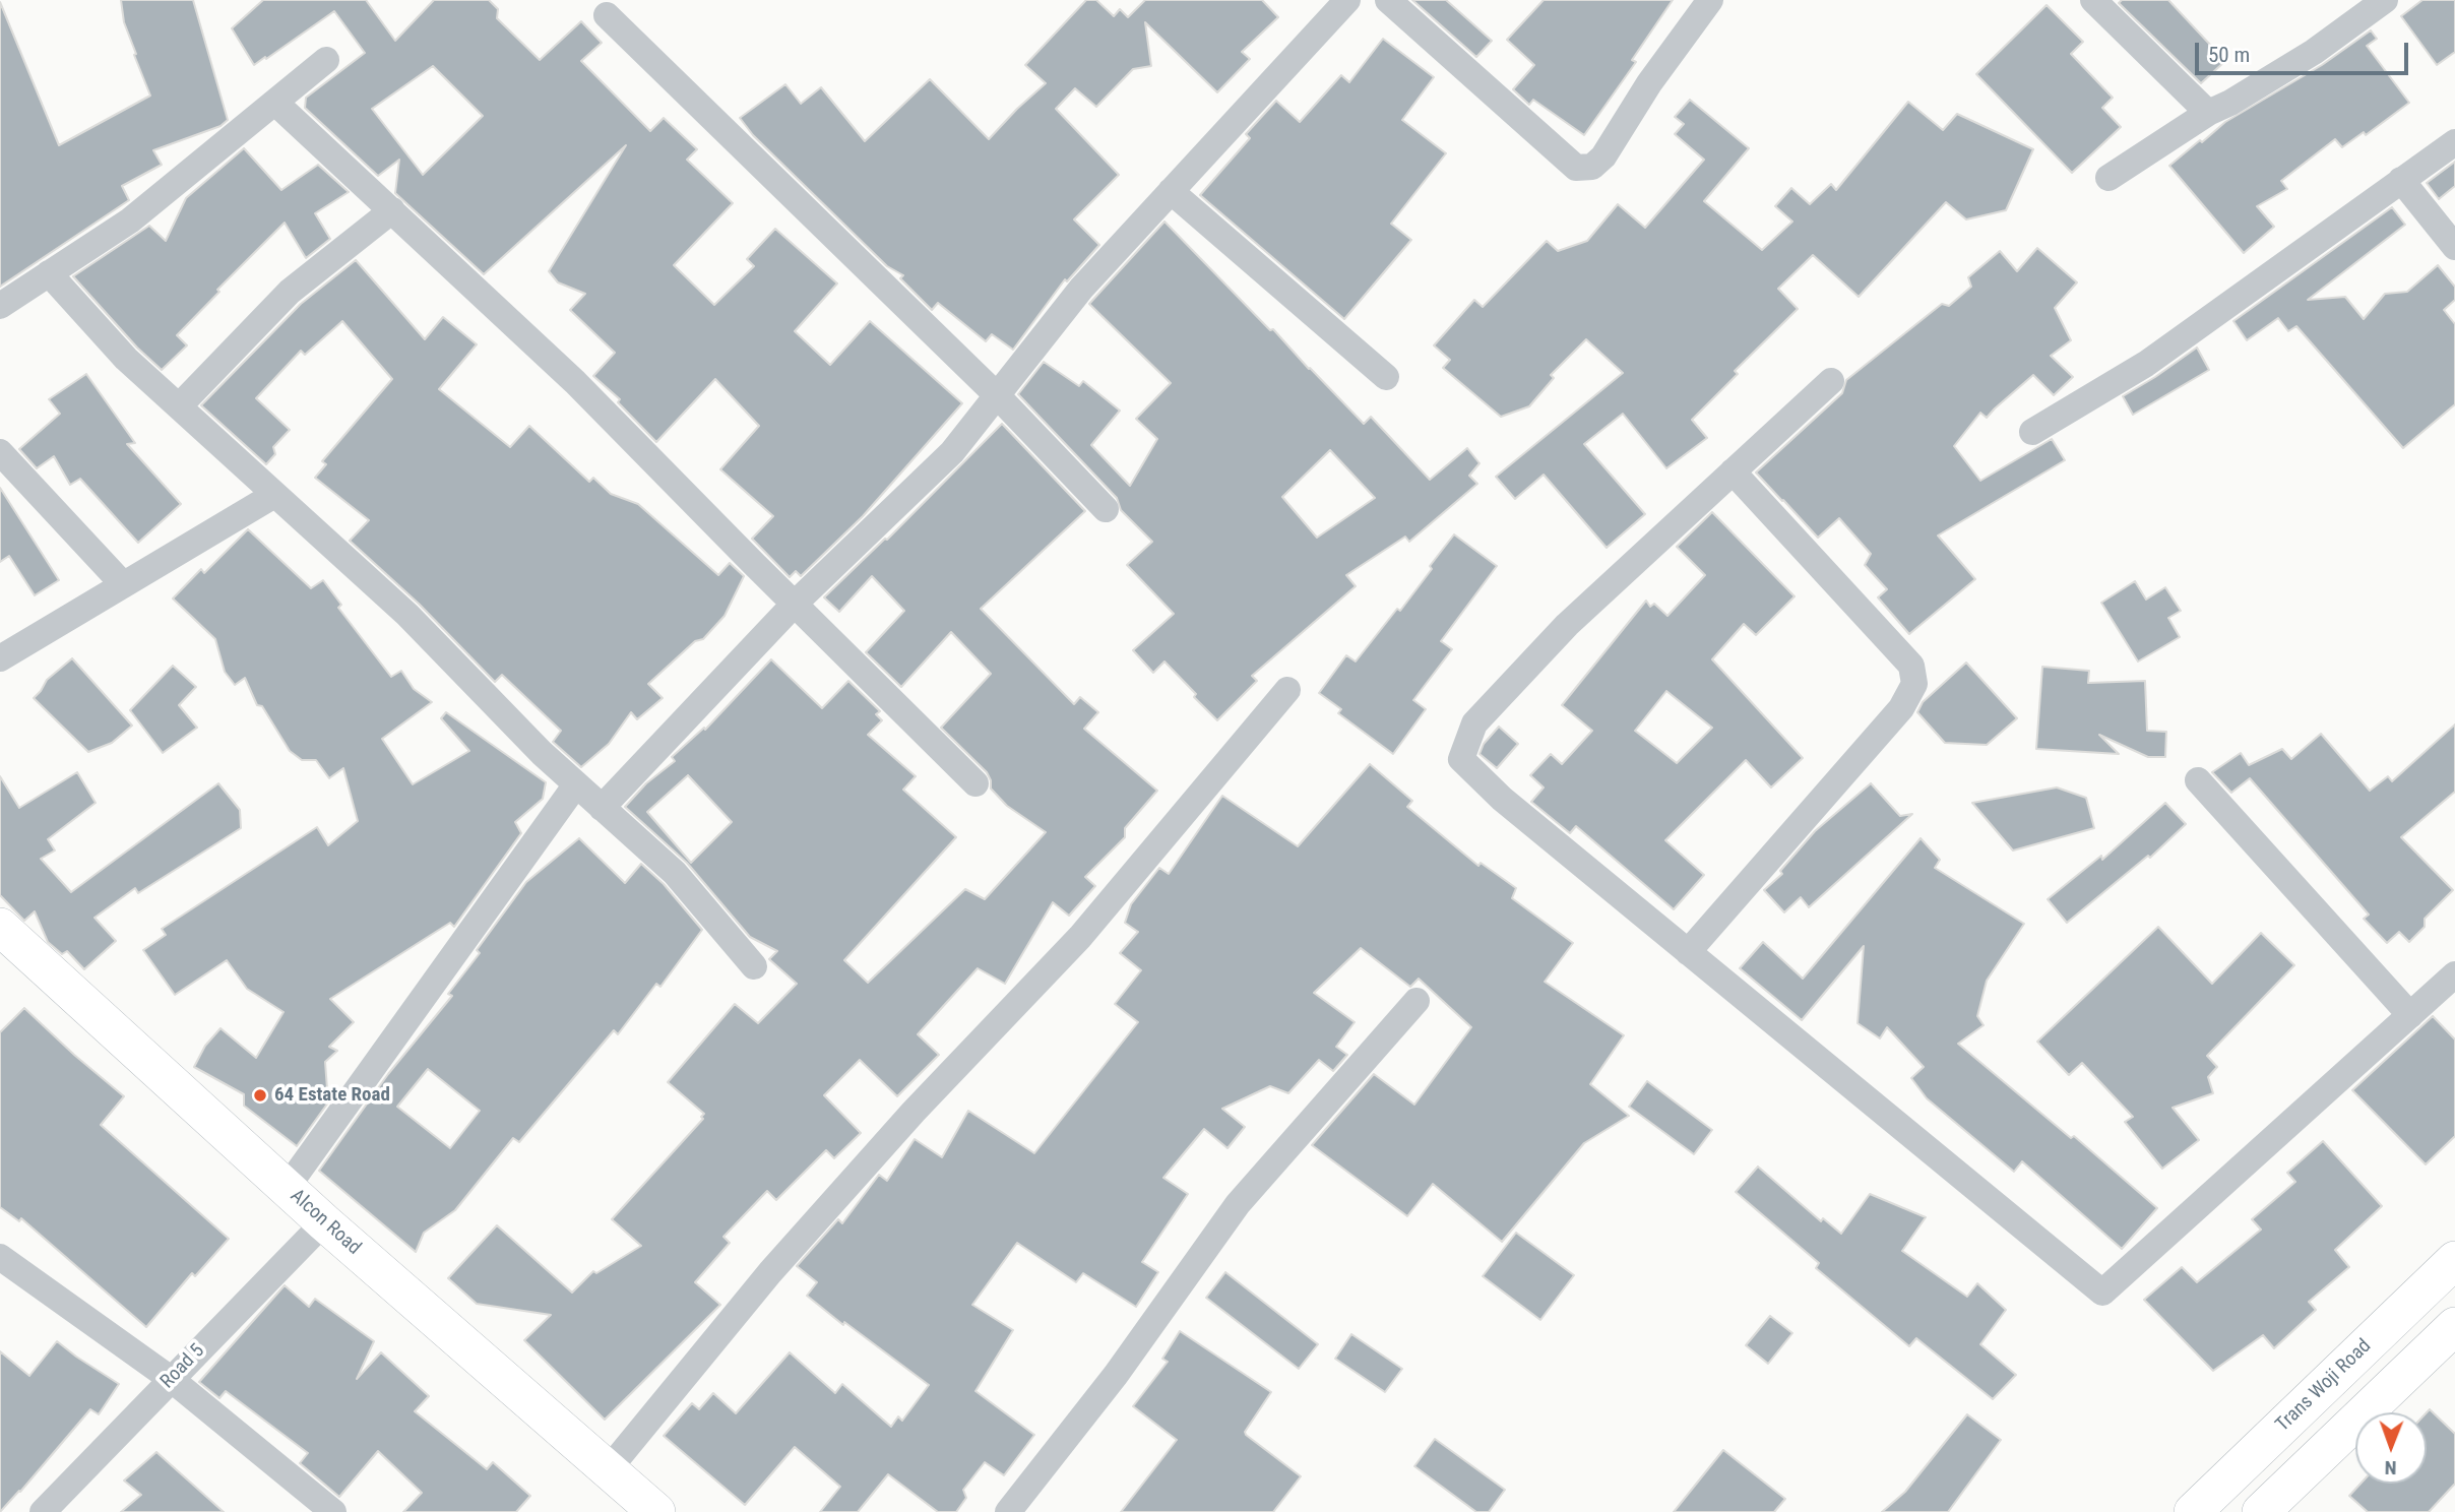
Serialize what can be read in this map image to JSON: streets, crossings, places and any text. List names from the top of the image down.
{
  "streets": {
    "main road": ["Alcon Road", "Trans Woji Road"],
    "street": ["Road 5"]
  },
  "crossings": [
    ["Alcon Road", "Road 5"]
  ],
  "places": ["64 Estate Road"],
  "scale_bar": "50 m",
  "north": "bottom"
}
